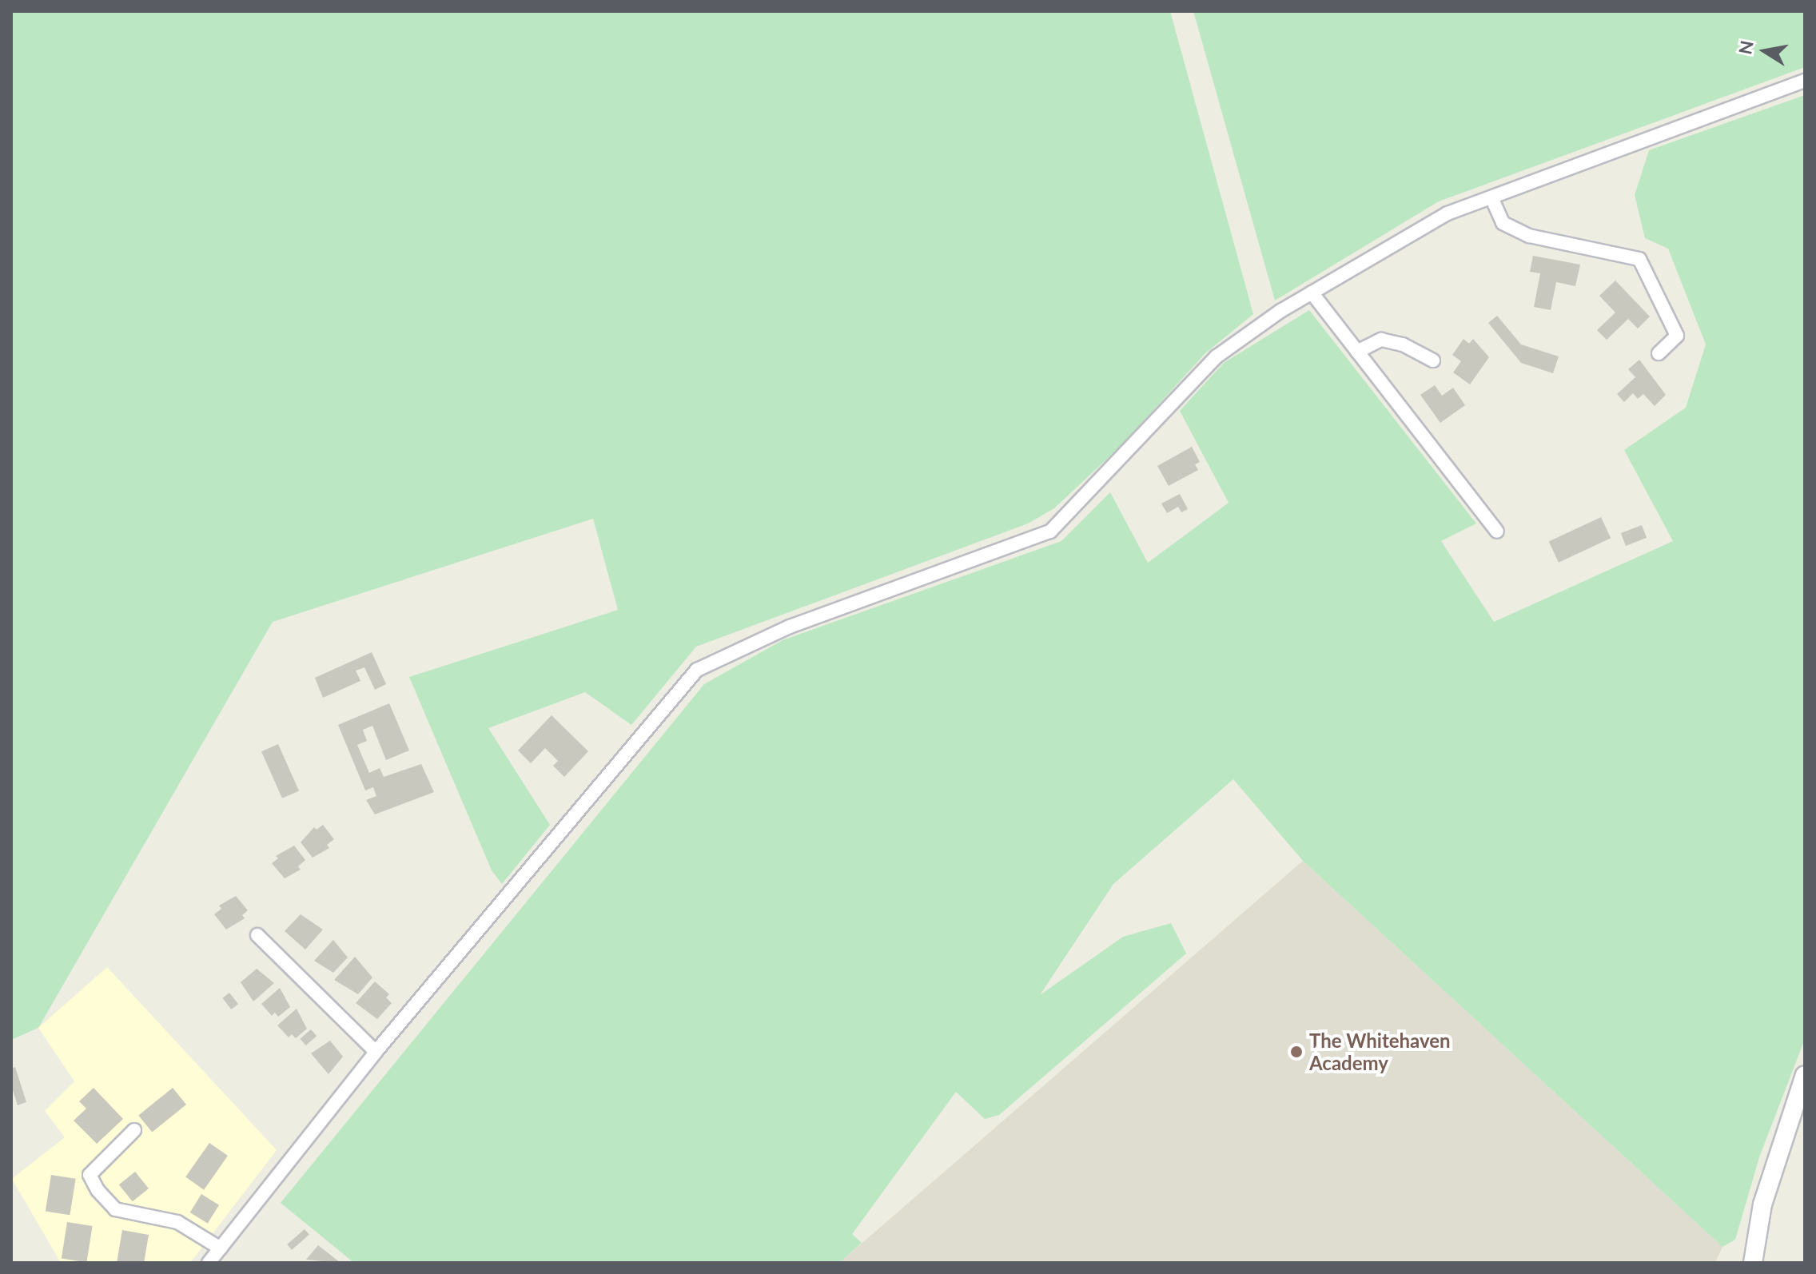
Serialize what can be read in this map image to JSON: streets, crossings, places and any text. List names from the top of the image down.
{
  "places": ["The Whitehaven Academy"],
  "north": "left"
}
